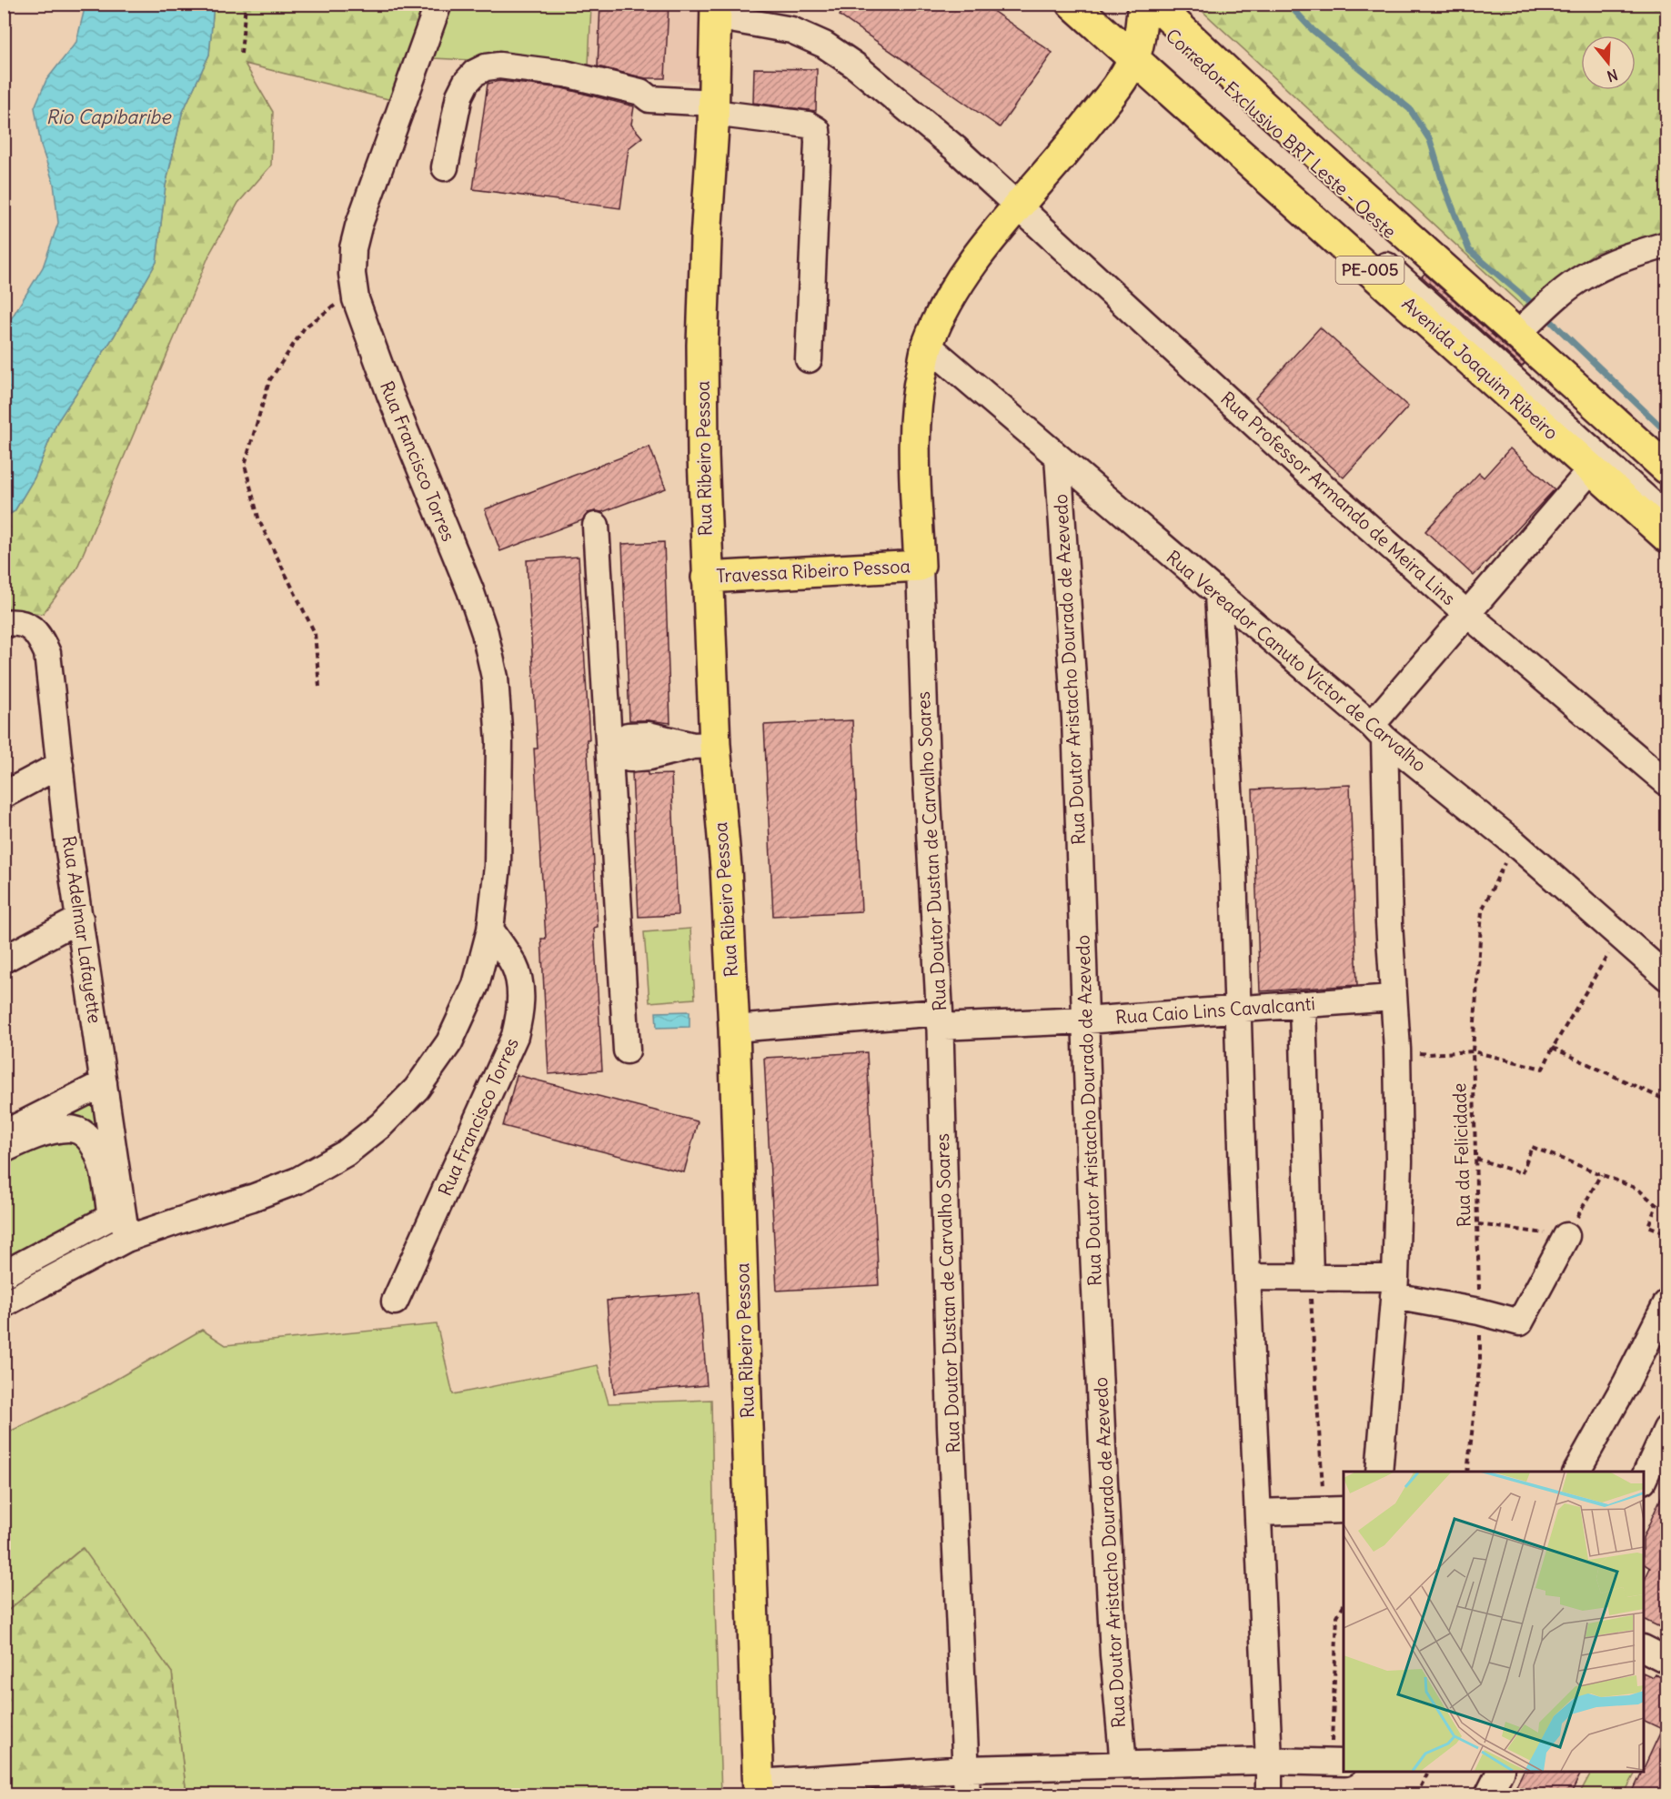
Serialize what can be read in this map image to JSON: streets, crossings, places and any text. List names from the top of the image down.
{
  "streets": {
    "main road": [
      "PE-005",
      "Avenida Joaquim Ribeiro",
      "Rua Ribeiro Pessoa",
      "Travessa Ribeiro Pessoa",
      "Rua Doutor Dustan de Carvalho Soares"
    ],
    "street": [
      "Corredor Exclusivo BRT Leste - Oeste",
      "Rua Francisco Torres",
      "Rua Professor Armando de Meira Lins",
      "Rua Vereador Canuto Víctor de Carvalho",
      "Rua Doutor Aristacho Dourado de Azevedo",
      "Rua Adelmar Lafayette",
      "Rua Caio Lins Cavalcanti"
    ],
    "path": ["Rua da Felicidade"]
  },
  "crossings": [
    ["Corredor Exclusivo BRT Leste - Oeste", "PE-005"],
    ["Corredor Exclusivo BRT Leste - Oeste", "Avenida Joaquim Ribeiro"],
    ["Corredor Exclusivo BRT Leste - Oeste", "Rua Doutor Dustan de Carvalho Soares"],
    ["PE-005", "Rua Doutor Dustan de Carvalho Soares"],
    ["Avenida Joaquim Ribeiro", "Rua Doutor Dustan de Carvalho Soares"],
    ["Rua Ribeiro Pessoa", "Rua Professor Armando de Meira Lins"],
    ["Rua Ribeiro Pessoa", "Travessa Ribeiro Pessoa"],
    ["Rua Ribeiro Pessoa", "Rua Caio Lins Cavalcanti"],
    ["Rua Francisco Torres", "Rua Adelmar Lafayette"],
    ["Rua Professor Armando de Meira Lins", "Rua Doutor Dustan de Carvalho Soares"],
    ["Travessa Ribeiro Pessoa", "Rua Doutor Dustan de Carvalho Soares"],
    ["Rua Vereador Canuto Víctor de Carvalho", "Rua Doutor Aristacho Dourado de Azevedo"],
    ["Rua Vereador Canuto Víctor de Carvalho", "Rua Doutor Dustan de Carvalho Soares"],
    ["Rua Vereador Canuto Víctor de Carvalho", "Rua da Felicidade"],
    ["Rua Doutor Aristacho Dourado de Azevedo", "Rua Caio Lins Cavalcanti"],
    ["Rua Doutor Dustan de Carvalho Soares", "Rua Caio Lins Cavalcanti"]
  ],
  "water": ["Rio Capibaribe"],
  "north": "bottom"
}
